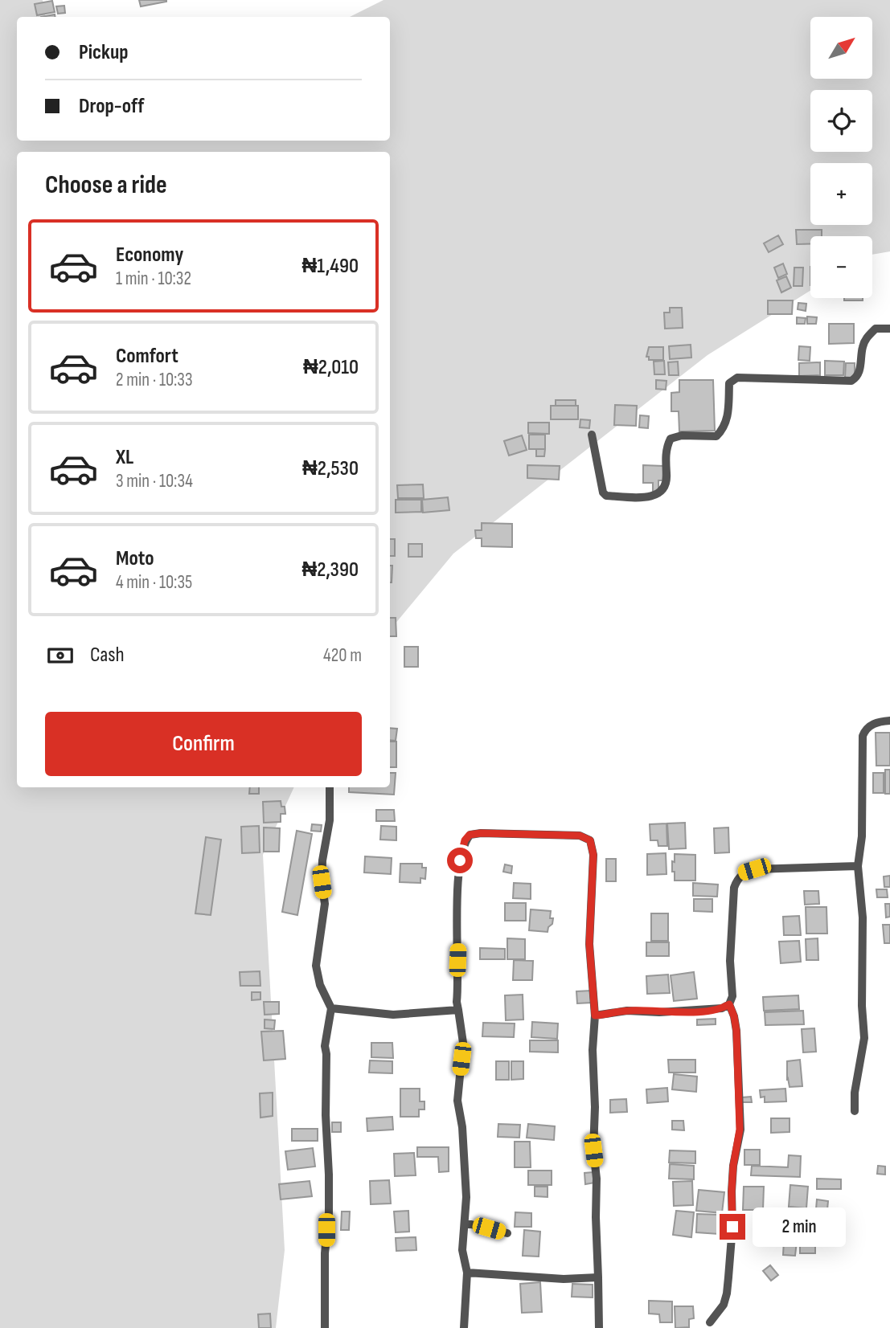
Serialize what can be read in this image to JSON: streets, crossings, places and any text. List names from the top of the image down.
{
  "north": "top right",
  "page": {
    "map_buttons": ["+", "−"],
    "banner": ["Pickup", "Drop-off"],
    "heading": "Choose a ride",
    "list": [
      {
        "name": "Economy",
        "note": "1 min · 10:32",
        "value": "₦1,490"
      },
      {
        "name": "Comfort",
        "note": "2 min · 10:33",
        "value": "₦2,010"
      },
      {
        "name": "XL",
        "note": "3 min · 10:34",
        "value": "₦2,530"
      },
      {
        "name": "Moto",
        "note": "4 min · 10:35",
        "value": "₦2,390"
      }
    ],
    "pay": ["Cash", "420 m"],
    "buttons": "Confirm",
    "bubble": "2 min"
  }
}
